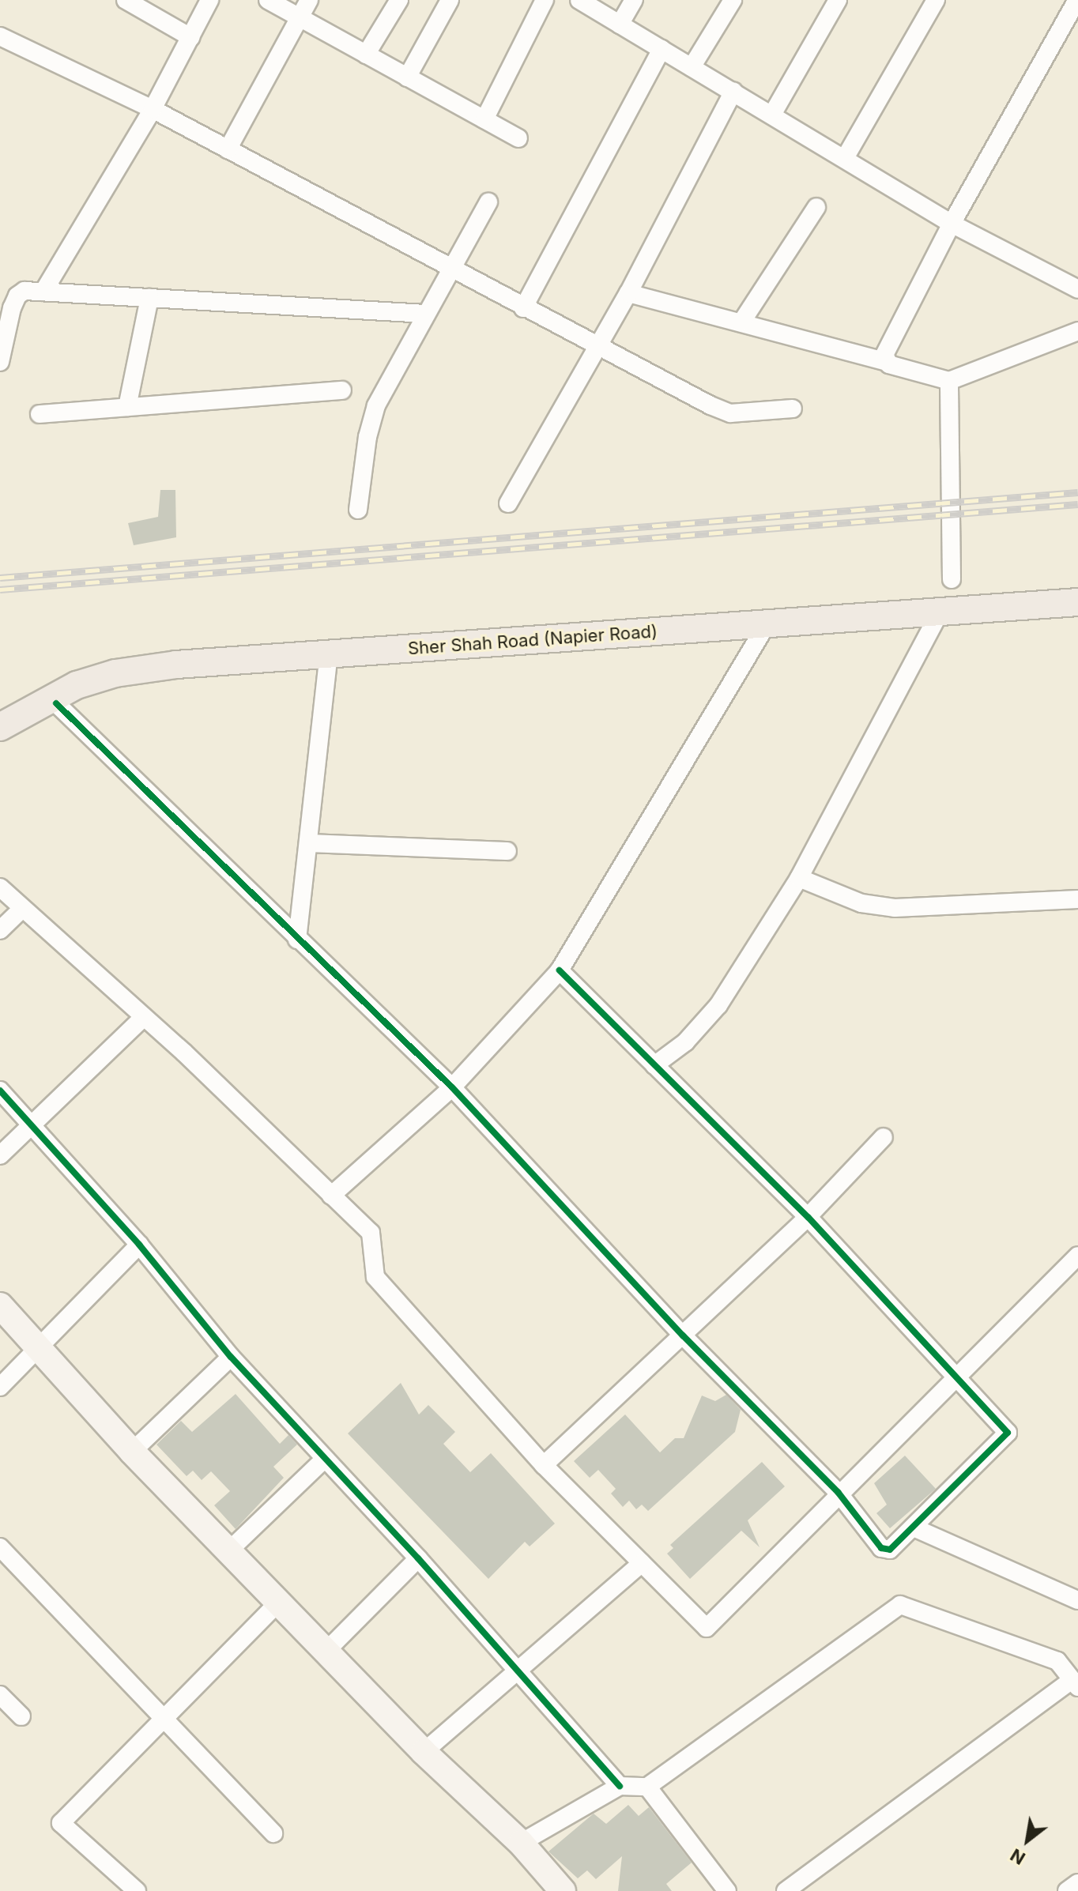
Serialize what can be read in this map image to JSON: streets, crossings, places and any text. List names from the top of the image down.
{
  "streets": {
    "main road": ["Sher Shah Road (Napier Road)"]
  },
  "north": "bottom left"
}
